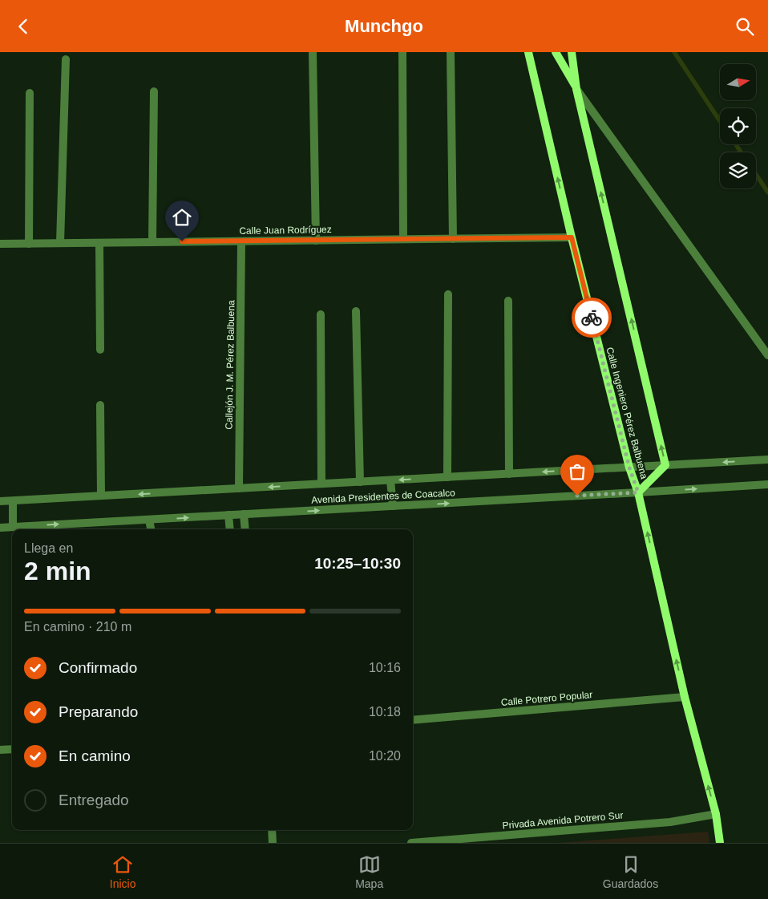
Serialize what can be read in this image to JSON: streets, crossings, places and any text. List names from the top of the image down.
{
  "streets": {
    "main road": ["Calle Ingeniero Pérez Balbuena"],
    "street": [
      "Calle Juan Rodríguez",
      "Callejón J. M. Pérez Balbuena",
      "Avenida Presidentes de Coacalco",
      "Calle Potrero Popular",
      "Privada Avenida Potrero Sur"
    ]
  },
  "crossings": [
    ["Calle Juan Rodríguez", "Callejón J. M. Pérez Balbuena"],
    ["Calle Juan Rodríguez", "Calle Ingeniero Pérez Balbuena"],
    ["Callejón J. M. Pérez Balbuena", "Avenida Presidentes de Coacalco"],
    ["Calle Ingeniero Pérez Balbuena", "Avenida Presidentes de Coacalco"]
  ],
  "north": "right",
  "page": {
    "header": "Munchgo",
    "heading": ["2 min", "Llega en", "10:25–10:30"],
    "bar": "En camino · 210 m",
    "list": [
      ["Confirmado", "10:16"],
      ["Preparando", "10:18"],
      ["En camino", "10:20"],
      "Entregado"
    ],
    "tabs": ["Inicio", "Mapa", "Guardados"]
  }
}
